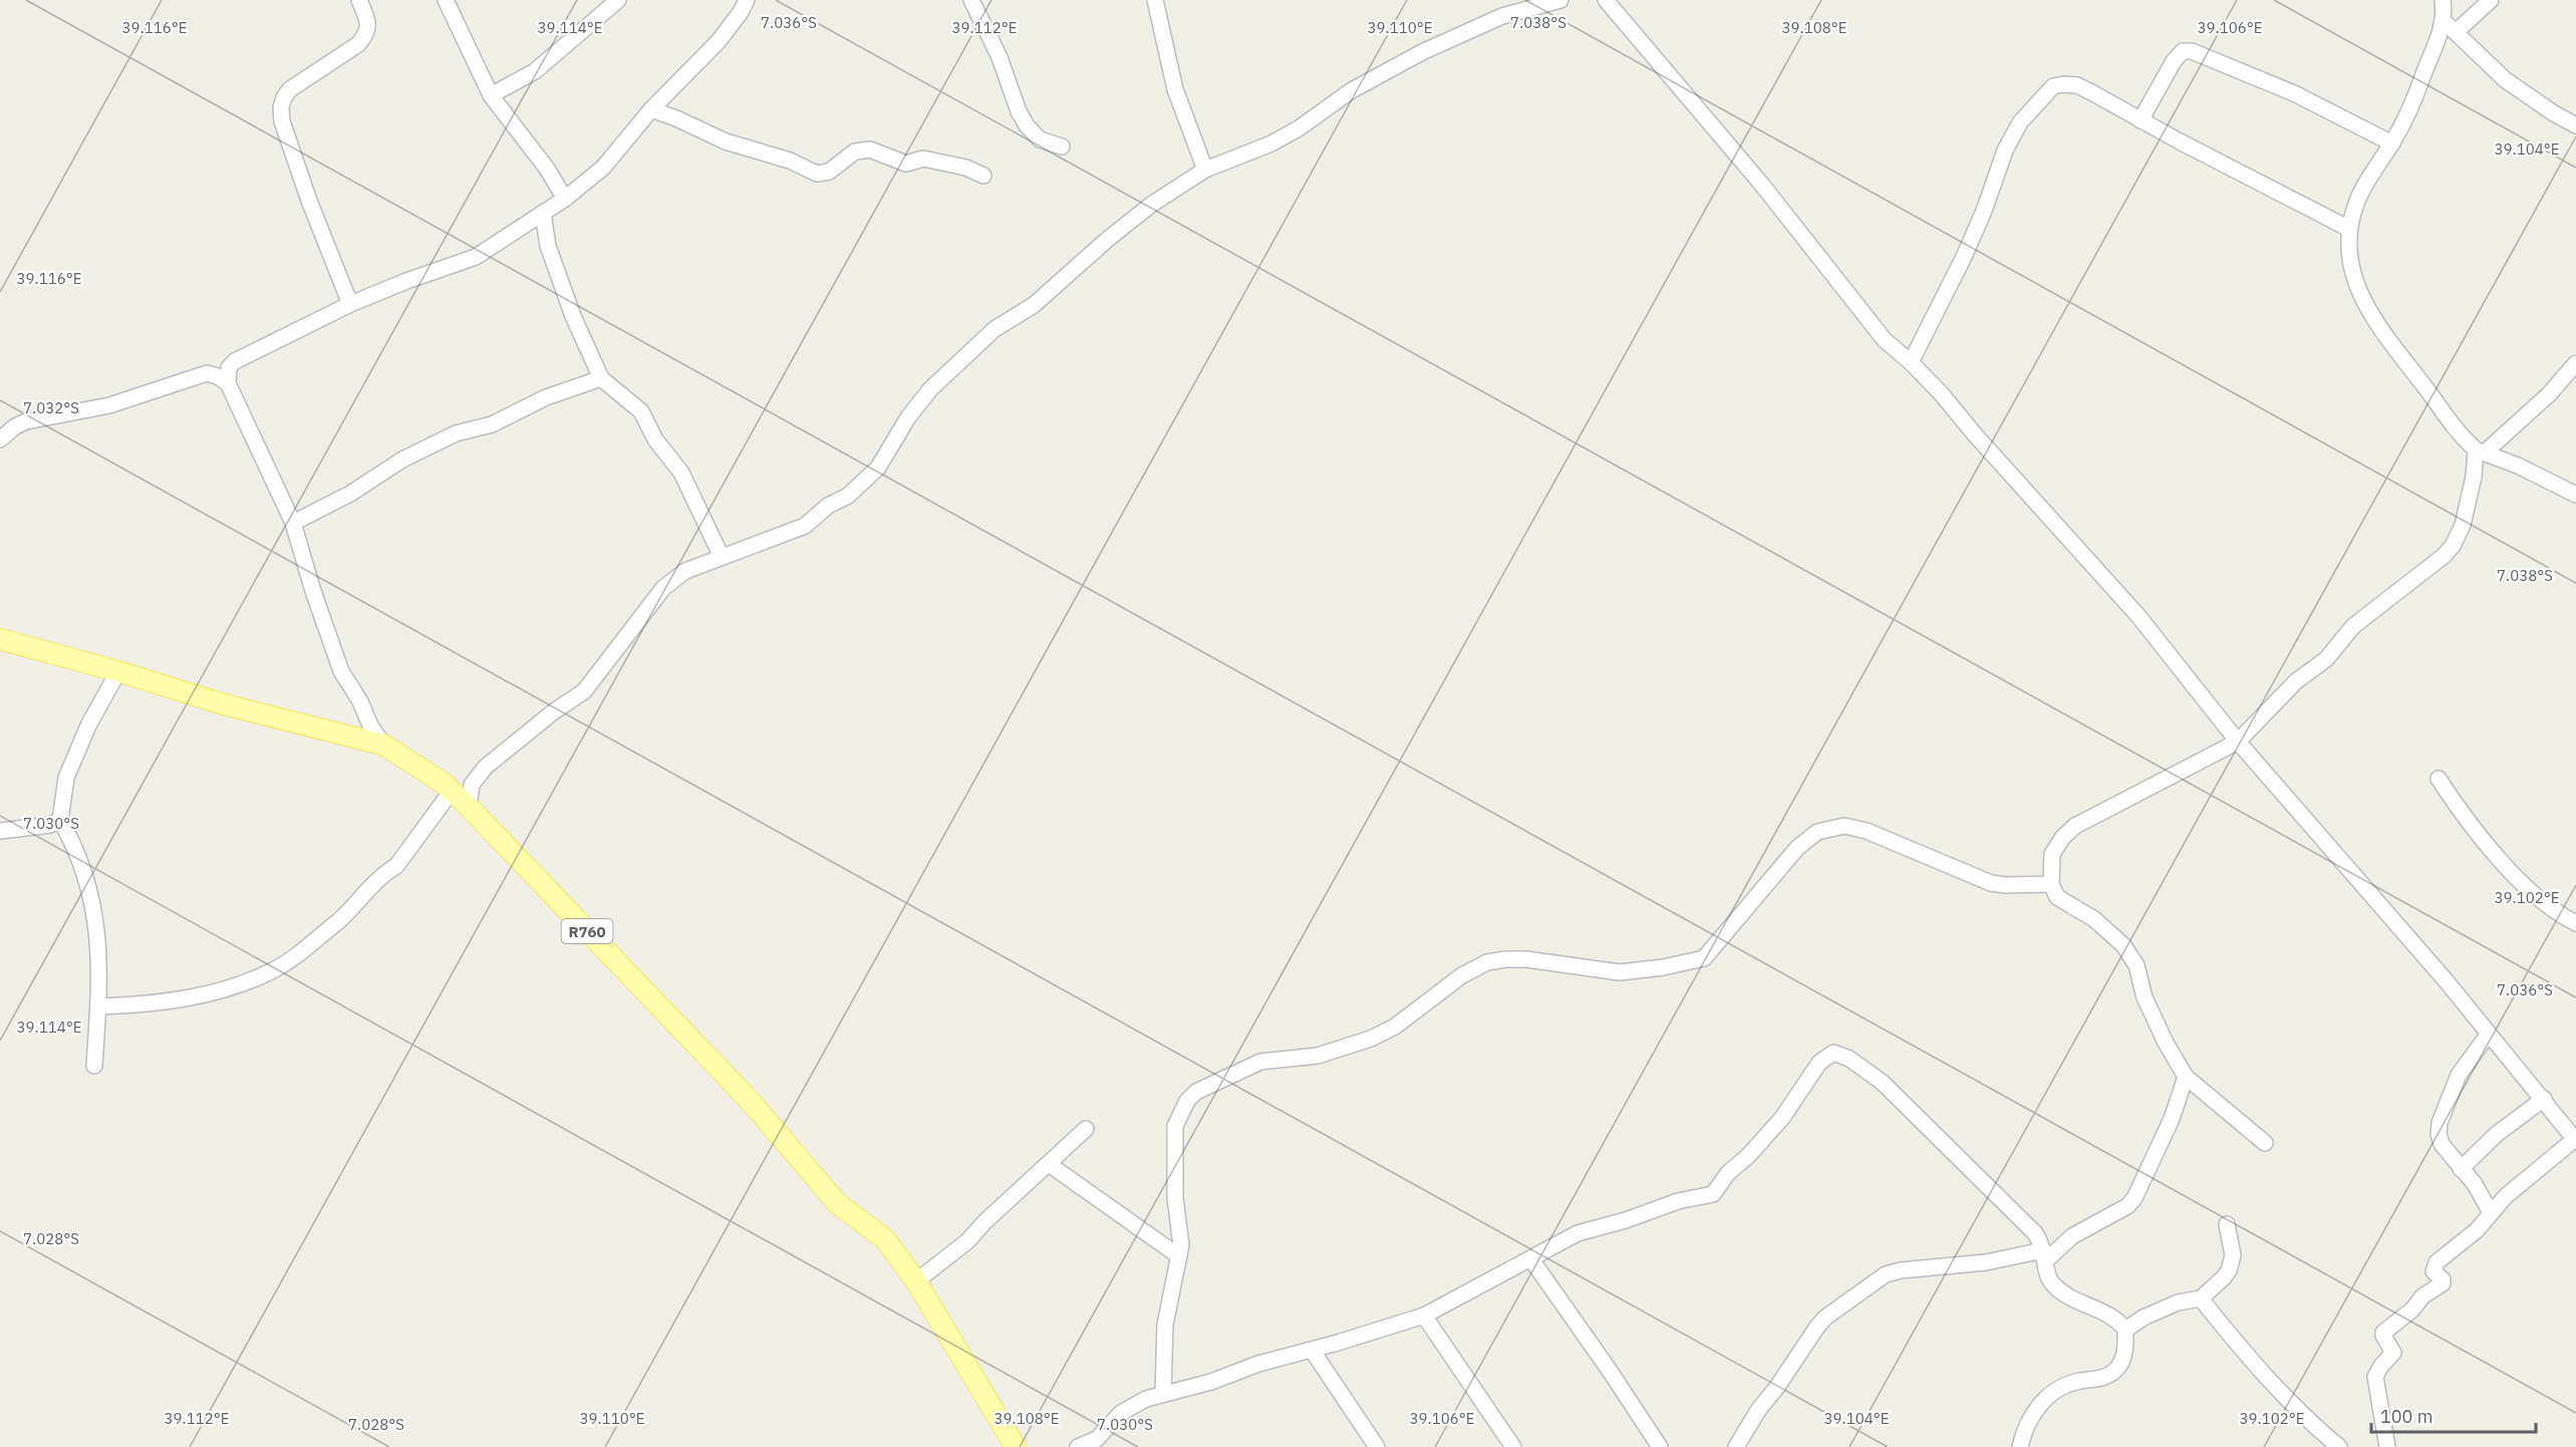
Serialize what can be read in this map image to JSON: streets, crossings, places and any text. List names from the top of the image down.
{
  "streets": {
    "main road": ["R760"]
  },
  "scale_bar": "100 m",
  "coordinates": [
    "7.038°S",
    "7.036°S",
    "39.116°E",
    "39.114°E",
    "39.112°E",
    "39.110°E",
    "39.108°E",
    "39.106°E",
    "39.104°E",
    "7.032°S",
    "7.030°S",
    "39.102°E",
    "7.028°S"
  ]
}
